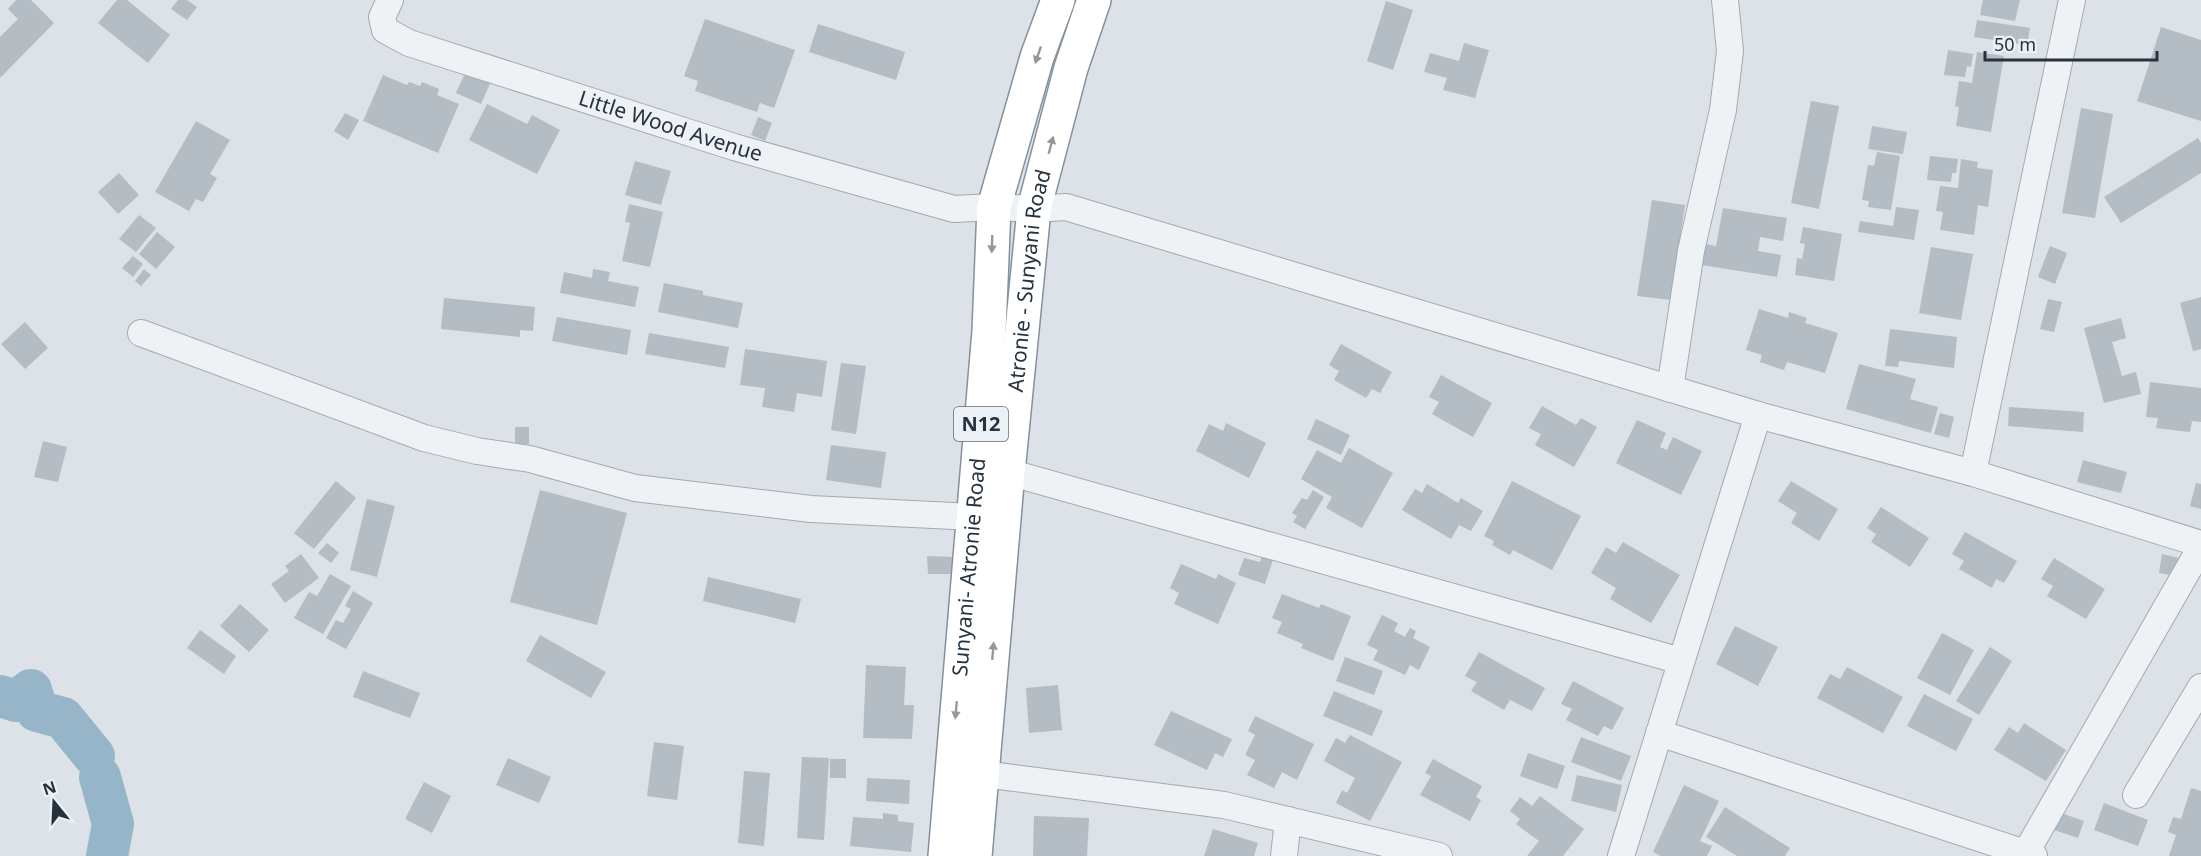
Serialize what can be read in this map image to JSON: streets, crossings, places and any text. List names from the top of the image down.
{
  "streets": {
    "highway": ["Atronie - Sunyani Road", "N12", "Sunyani- Atronie Road"],
    "street": ["Little Wood Avenue"]
  },
  "crossings": [
    ["Little Wood Avenue", "Atronie - Sunyani Road"],
    ["Little Wood Avenue", "Sunyani- Atronie Road"]
  ],
  "one_way": ["Atronie - Sunyani Road", "Sunyani- Atronie Road"],
  "scale_bar": "50 m",
  "north": "top"
}
